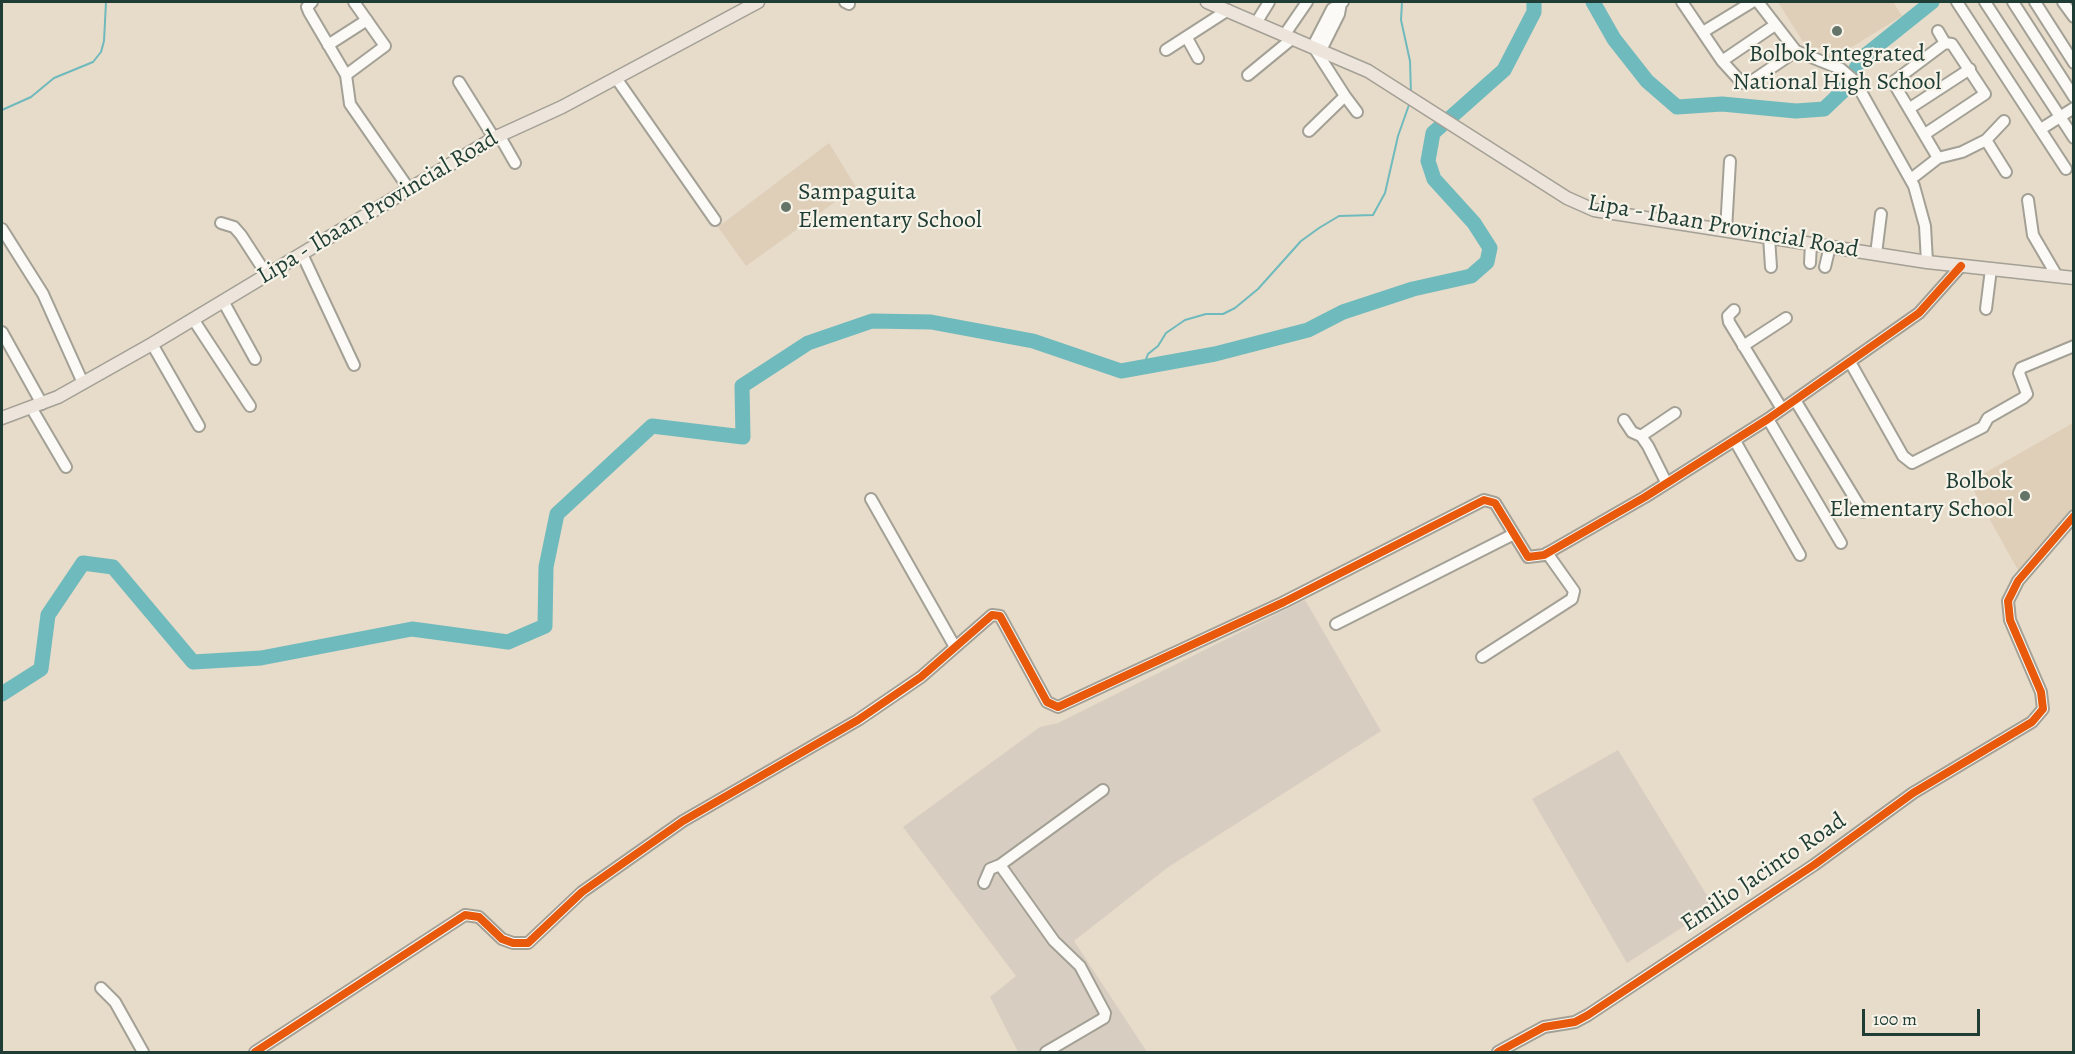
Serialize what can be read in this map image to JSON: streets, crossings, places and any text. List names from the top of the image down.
{
  "streets": {
    "main road": ["Lipa - Ibaan Provincial Road"],
    "street": ["Emilio Jacinto Road"]
  },
  "places": ["Bolbok Integrated National High School", "Sampaguita Elementary School", "Bolbok Elementary School"],
  "scale_bar": "100 m"
}
